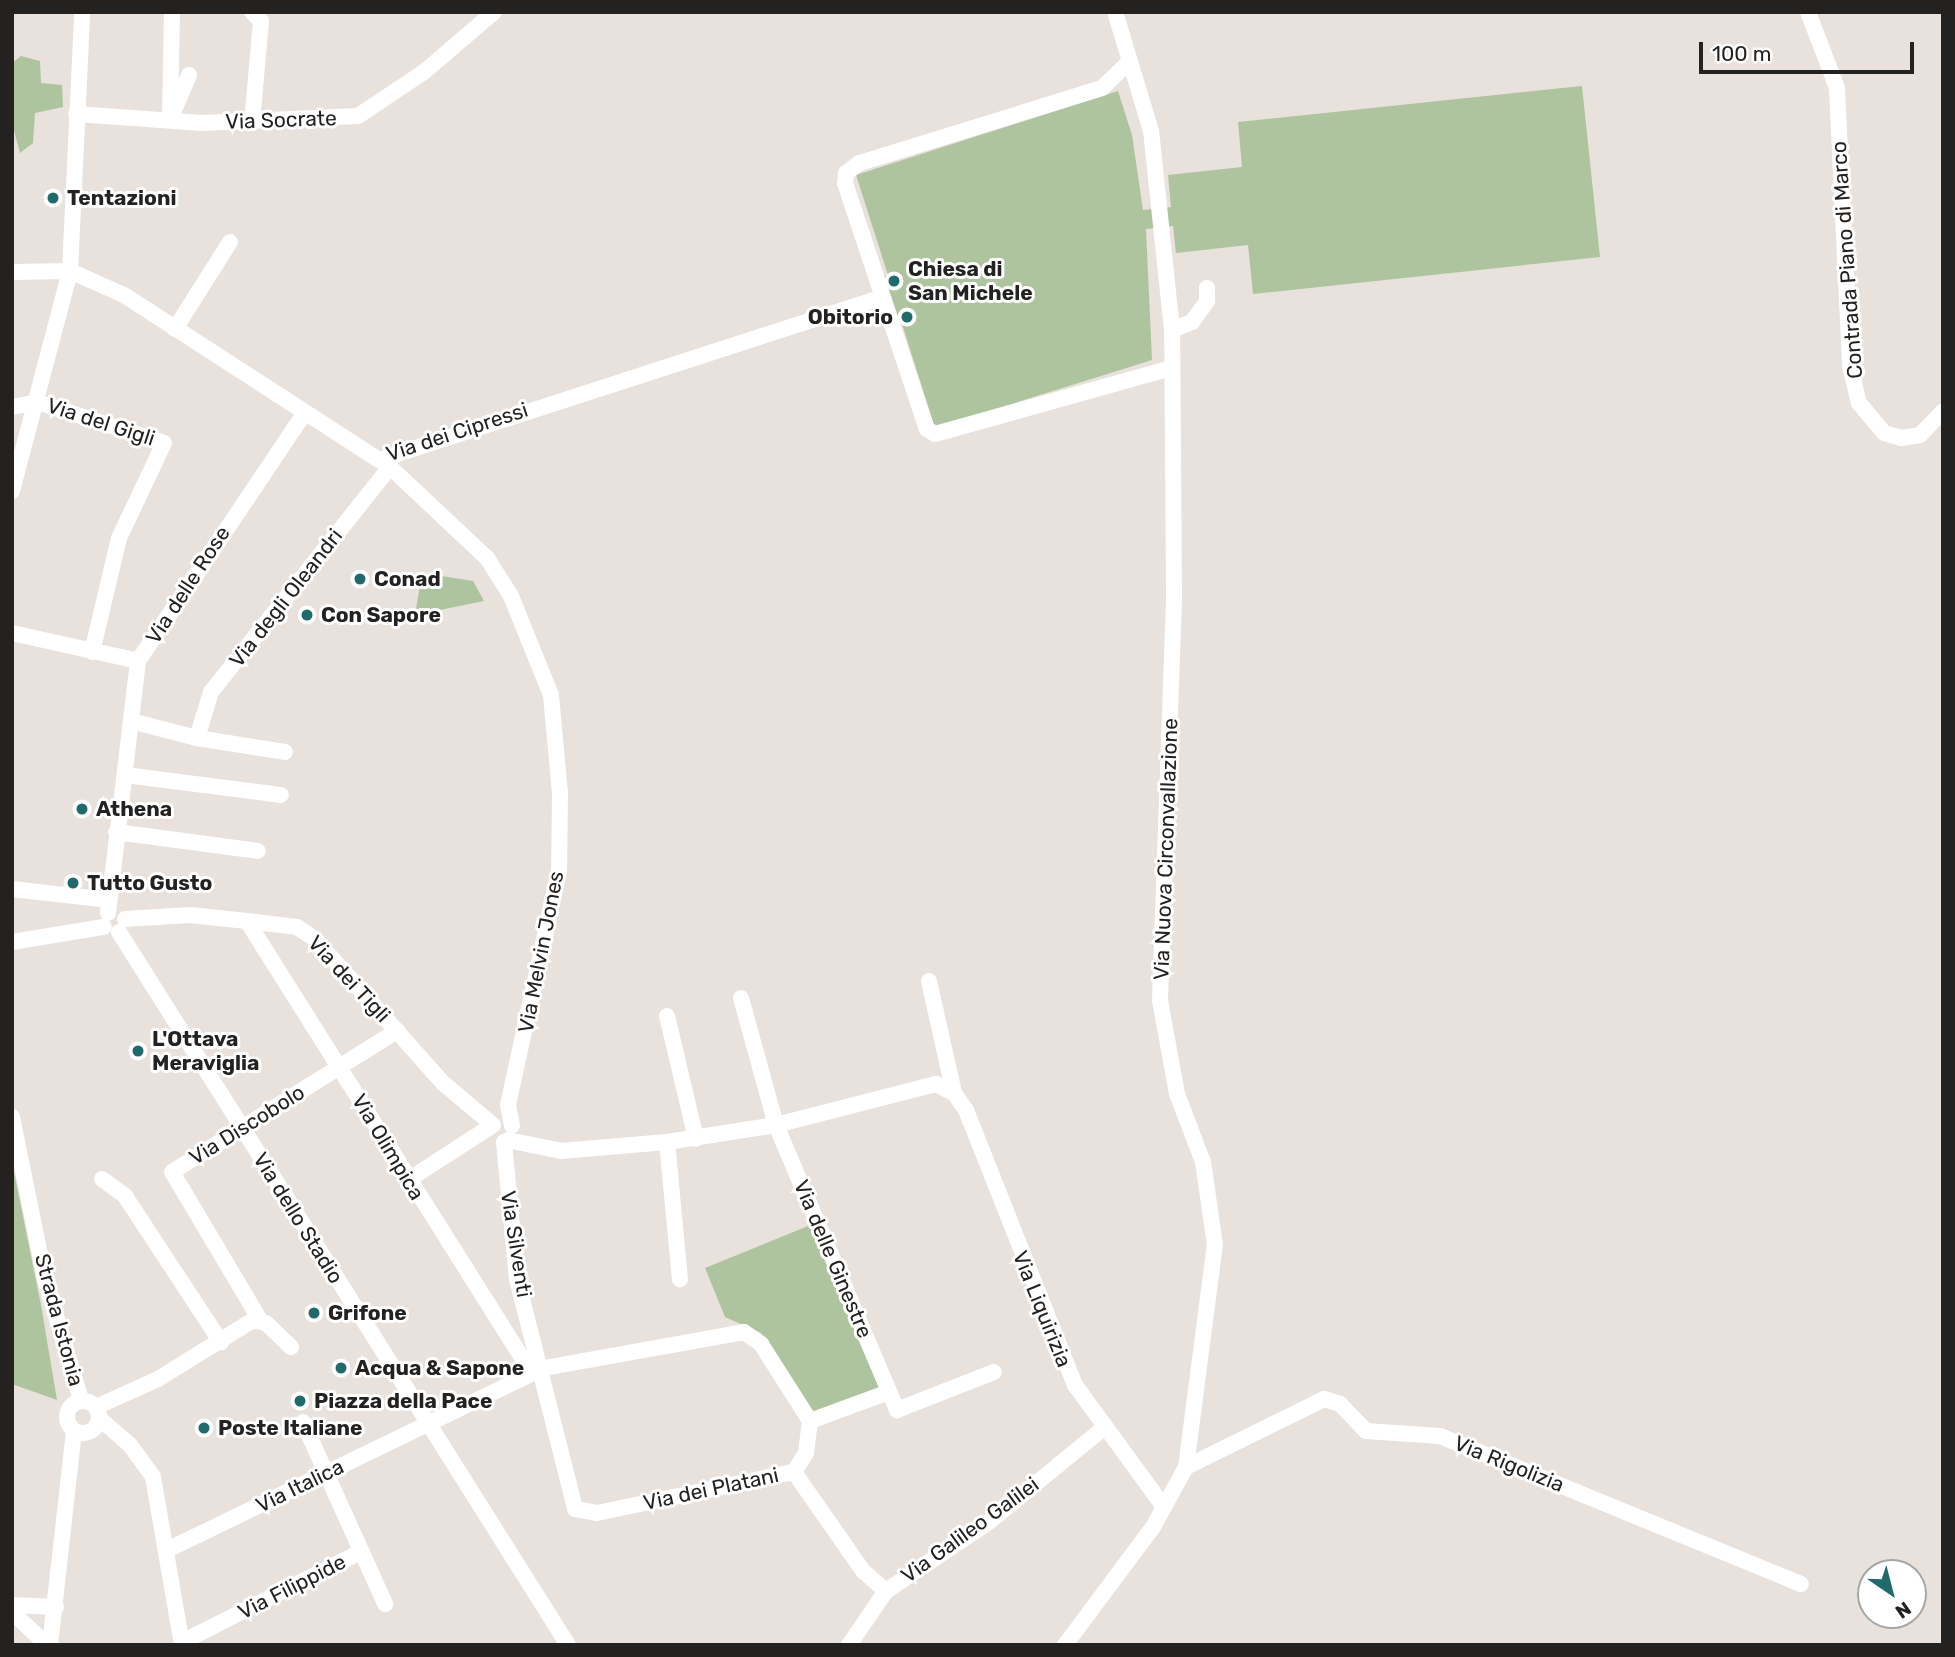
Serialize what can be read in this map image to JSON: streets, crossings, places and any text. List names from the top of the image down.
{
  "streets": {
    "street": [
      "Via Socrate",
      "Contrada Piano di Marco",
      "Via del Gigli",
      "Via dei Cipressi",
      "Via delle Rose",
      "Via degli Oleandri",
      "Via Nuova Circonvallazione",
      "Via Melvin Jones",
      "Via dei Tigli",
      "Via Discobolo",
      "Via Olimpica",
      "Via dello Stadio",
      "Via Silventi",
      "Via delle Ginestre",
      "Via Liquirizia",
      "Strada Istonia",
      "Via Rigolizia",
      "Via Italica",
      "Via dei Platani",
      "Via Galileo Galilei",
      "Via Filippide"
    ]
  },
  "crossings": [
    ["Via dei Cipressi", "Via delle Rose"],
    ["Via dei Cipressi", "Via degli Oleandri"],
    ["Via dei Cipressi", "Via Melvin Jones"],
    ["Via delle Rose", "Via dei Tigli"],
    ["Via delle Rose", "Via dello Stadio"],
    ["Via degli Oleandri", "Via Melvin Jones"],
    ["Via Nuova Circonvallazione", "Via Liquirizia"],
    ["Via Nuova Circonvallazione", "Via Rigolizia"],
    ["Via Melvin Jones", "Via dei Tigli"],
    ["Via Melvin Jones", "Via Silventi"],
    ["Via dei Tigli", "Via Discobolo"],
    ["Via dei Tigli", "Via Olimpica"],
    ["Via dei Tigli", "Via dello Stadio"],
    ["Via dei Tigli", "Via Silventi"],
    ["Via Discobolo", "Via Olimpica"],
    ["Via Discobolo", "Via dello Stadio"],
    ["Via Olimpica", "Via Silventi"],
    ["Via Olimpica", "Via Italica"],
    ["Via dello Stadio", "Via Italica"],
    ["Via Silventi", "Via Italica"],
    ["Via Silventi", "Via dei Platani"],
    ["Via Liquirizia", "Via Galileo Galilei"],
    ["Via Italica", "Via dei Platani"]
  ],
  "places": [
    "Tentazioni",
    "Chiesa di San Michele",
    "Obitorio",
    "Conad",
    "Con Sapore",
    "Athena",
    "Tutto Gusto",
    "L'Ottava Meraviglia",
    "Grifone",
    "Acqua & Sapone",
    "Piazza della Pace",
    "Poste Italiane"
  ],
  "scale_bar": "100 m",
  "north": "bottom right"
}
